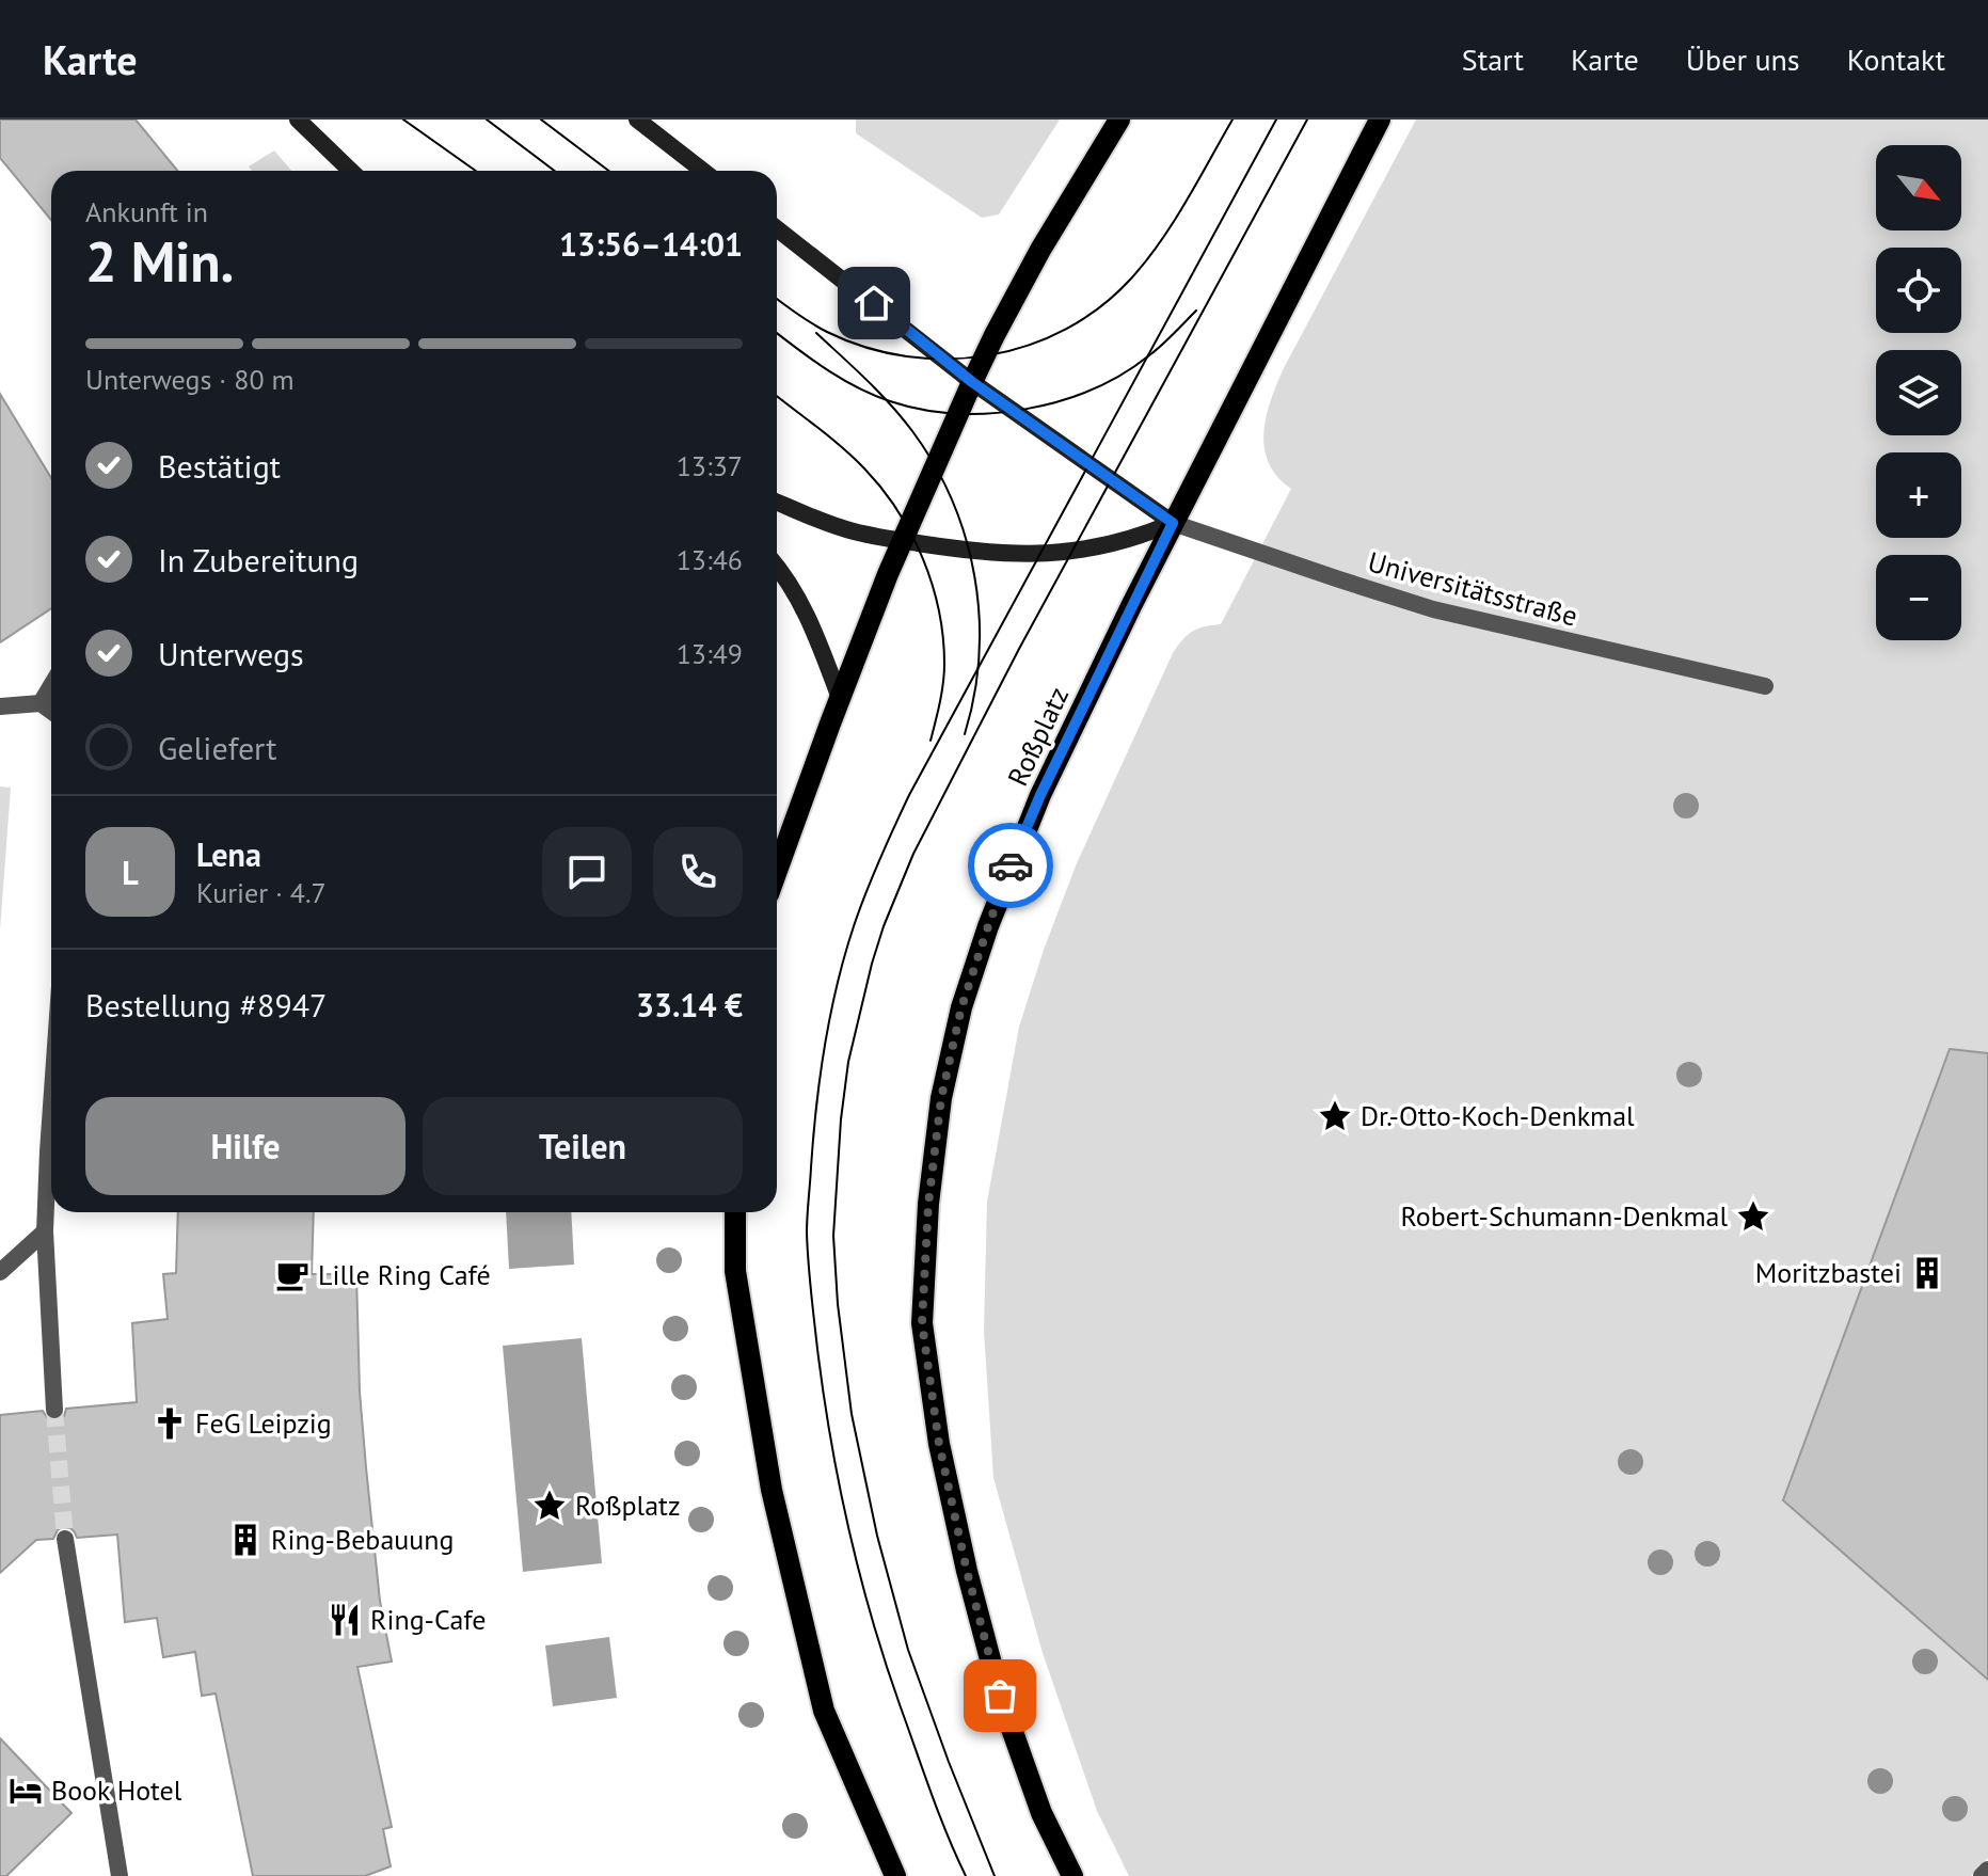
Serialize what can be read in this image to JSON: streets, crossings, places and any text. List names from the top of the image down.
{
  "streets": {
    "main road": ["Roßplatz"],
    "street": ["Universitätsstraße"]
  },
  "crossings": [
    ["Universitätsstraße", "Roßplatz"]
  ],
  "places": {
    "place": ["Dr.-Otto-Koch-Denkmal", "Robert-Schumann-Denkmal", "Roßplatz"],
    "building": ["Moritzbastei", "Ring-Bebauung"],
    "cafe": ["Lille Ring Café"],
    "church": ["FeG Leipzig"],
    "restaurant": ["Ring-Cafe"],
    "hotel": ["Book Hotel"]
  },
  "north": "bottom right",
  "page": {
    "header": "Karte",
    "nav": [
      "Start",
      "Karte",
      "Über uns",
      "Kontakt"
    ],
    "map_buttons": ["+", "−"],
    "heading": ["2 Min.", "Ankunft in", "13:56–14:01"],
    "panel": [
      "Lena",
      "Kurier · 4.7",
      "Bestellung #8947",
      "33.14 €"
    ],
    "bar": "Unterwegs · 80 m",
    "list": [
      ["Bestätigt", "13:37"],
      ["In Zubereitung", "13:46"],
      ["Unterwegs", "13:49"],
      "Geliefert"
    ],
    "round": "L",
    "buttons": ["Hilfe", "Teilen"]
  }
}
